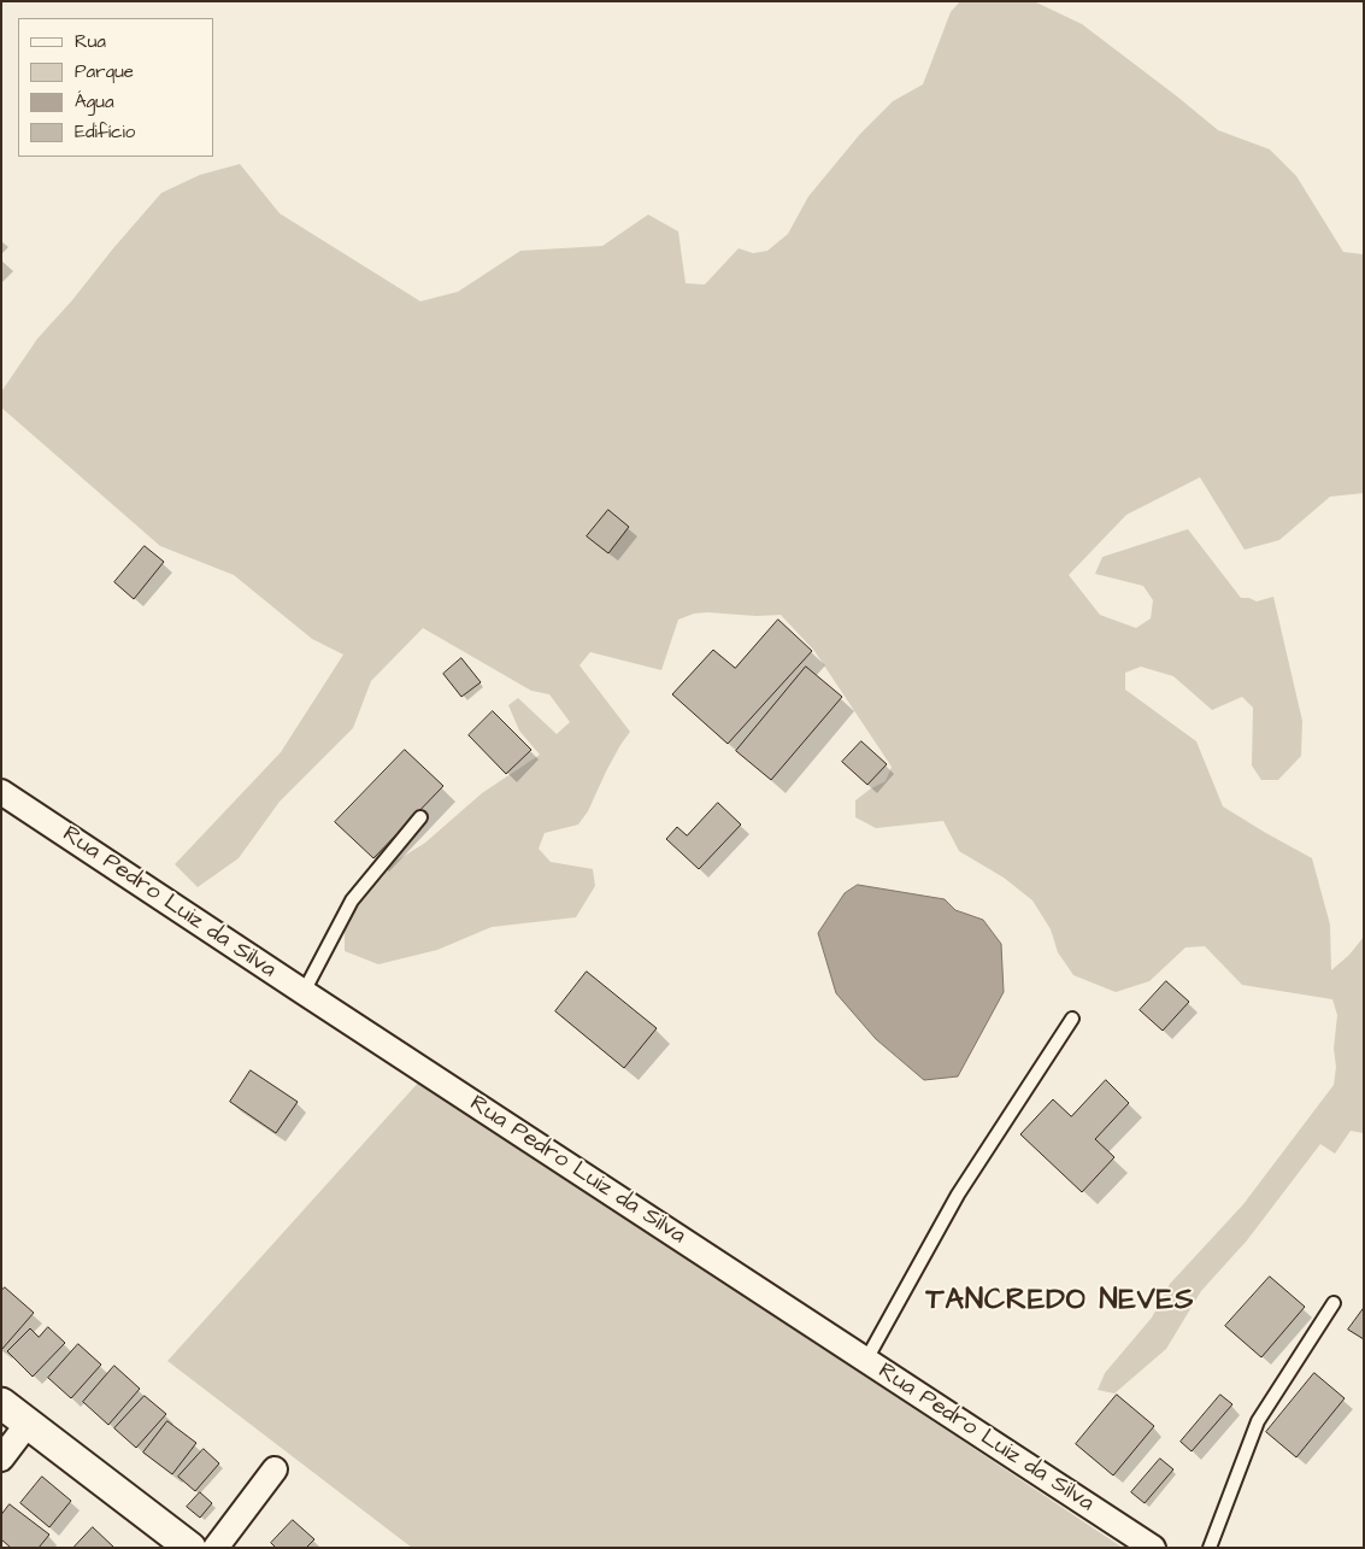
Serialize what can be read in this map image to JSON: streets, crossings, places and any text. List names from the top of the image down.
{
  "streets": {
    "street": ["Rua Pedro Luiz da Silva"]
  },
  "districts": ["TANCREDO NEVES"],
  "legend": [
    "Rua",
    "Parque",
    "Água",
    "Edifício"
  ]
}
